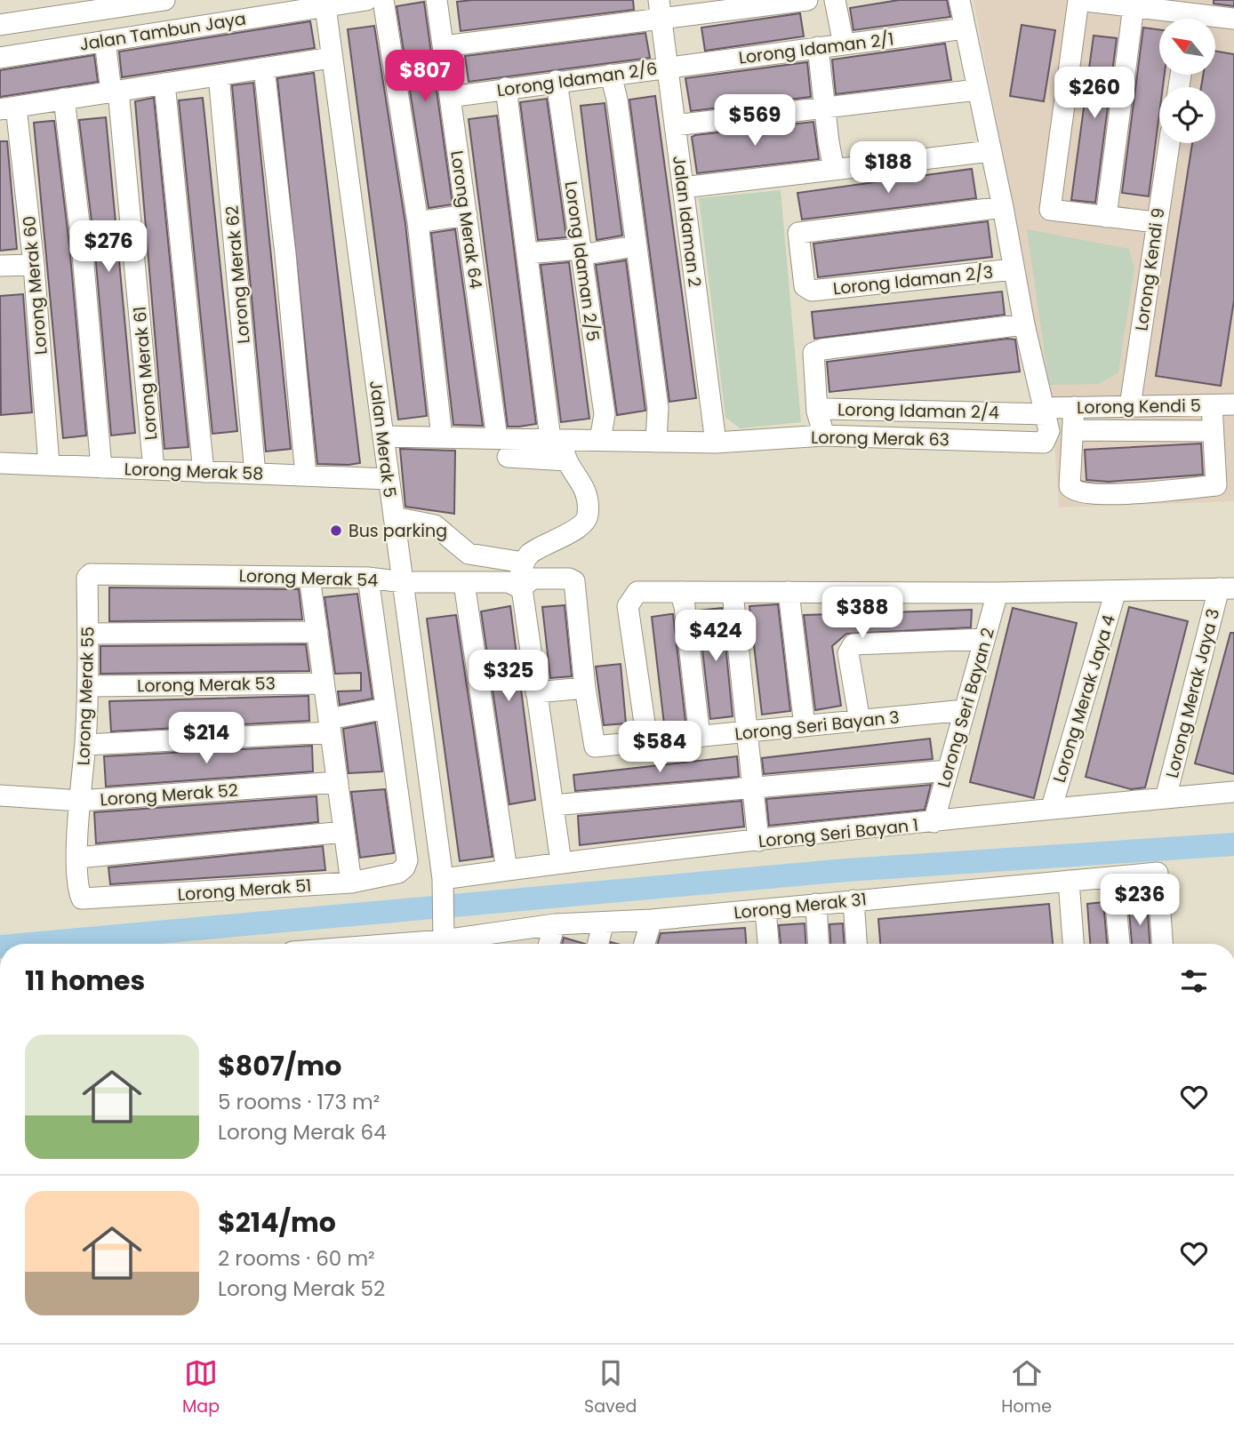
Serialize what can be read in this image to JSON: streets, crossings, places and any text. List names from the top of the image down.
{
  "streets": {
    "street": [
      "Jalan Tambun Jaya",
      "Lorong Idaman 2/1",
      "Lorong Idaman 2/6",
      "Lorong Merak 64",
      "Jalan Idaman 2",
      "Lorong Idaman 2/5",
      "Lorong Kendi 9",
      "Lorong Merak 62",
      "Lorong Idaman 2/3",
      "Lorong Merak 60",
      "Lorong Merak 61",
      "Lorong Kendi 5",
      "Lorong Idaman 2/4",
      "Lorong Merak 63",
      "Jalan Merak 5",
      "Lorong Merak 58",
      "Lorong Merak 54",
      "Lorong Merak 53",
      "Lorong Merak Jaya 3",
      "Lorong Merak 55",
      "Lorong Merak Jaya 4",
      "Lorong Seri Bayan 2",
      "Lorong Seri Bayan 3",
      "Lorong Merak 52",
      "Lorong Seri Bayan 1",
      "Lorong Merak 51",
      "Lorong Merak 31"
    ]
  },
  "crossings": [
    ["Jalan Tambun Jaya", "Lorong Merak 61"],
    ["Jalan Tambun Jaya", "Jalan Merak 5"],
    ["Lorong Idaman 2/1", "Lorong Idaman 2/6"],
    ["Lorong Idaman 2/1", "Jalan Idaman 2"],
    ["Lorong Idaman 2/6", "Lorong Merak 64"],
    ["Lorong Idaman 2/6", "Jalan Idaman 2"],
    ["Lorong Idaman 2/6", "Lorong Idaman 2/5"],
    ["Lorong Merak 64", "Lorong Merak 63"],
    ["Jalan Idaman 2", "Lorong Merak 63"],
    ["Lorong Idaman 2/5", "Lorong Merak 63"],
    ["Lorong Kendi 9", "Lorong Kendi 5"],
    ["Lorong Merak 62", "Lorong Merak 58"],
    ["Lorong Merak 60", "Lorong Merak 58"],
    ["Lorong Merak 61", "Lorong Merak 58"],
    ["Lorong Kendi 5", "Lorong Idaman 2/4"],
    ["Lorong Kendi 5", "Lorong Merak 63"],
    ["Lorong Idaman 2/4", "Lorong Merak 63"],
    ["Lorong Merak 63", "Jalan Merak 5"],
    ["Jalan Merak 5", "Lorong Merak 58"],
    ["Jalan Merak 5", "Lorong Merak 54"],
    ["Jalan Merak 5", "Lorong Seri Bayan 1"],
    ["Jalan Merak 5", "Lorong Merak 31"],
    ["Lorong Merak 54", "Lorong Merak 55"],
    ["Lorong Merak 53", "Lorong Merak 55"],
    ["Lorong Merak Jaya 3", "Lorong Seri Bayan 1"],
    ["Lorong Merak 55", "Lorong Merak 52"],
    ["Lorong Merak 55", "Lorong Merak 51"],
    ["Lorong Merak Jaya 4", "Lorong Seri Bayan 1"],
    ["Lorong Seri Bayan 2", "Lorong Seri Bayan 3"],
    ["Lorong Seri Bayan 2", "Lorong Seri Bayan 1"]
  ],
  "places": ["Bus parking"],
  "north": "top left",
  "page": {
    "price": [
      "$807",
      "$260",
      "$569",
      "$188",
      "$276",
      "$388",
      "$424",
      "$325",
      "$214",
      "$584",
      "$236"
    ],
    "heading": "11 homes",
    "list": [
      {
        "name": "$807/mo",
        "note": "5 rooms · 173 m² · Lorong Merak 64"
      },
      {
        "name": "$214/mo",
        "note": "2 rooms · 60 m² · Lorong Merak 52"
      }
    ],
    "tabs": ["Map", "Saved", "Home"]
  }
}
